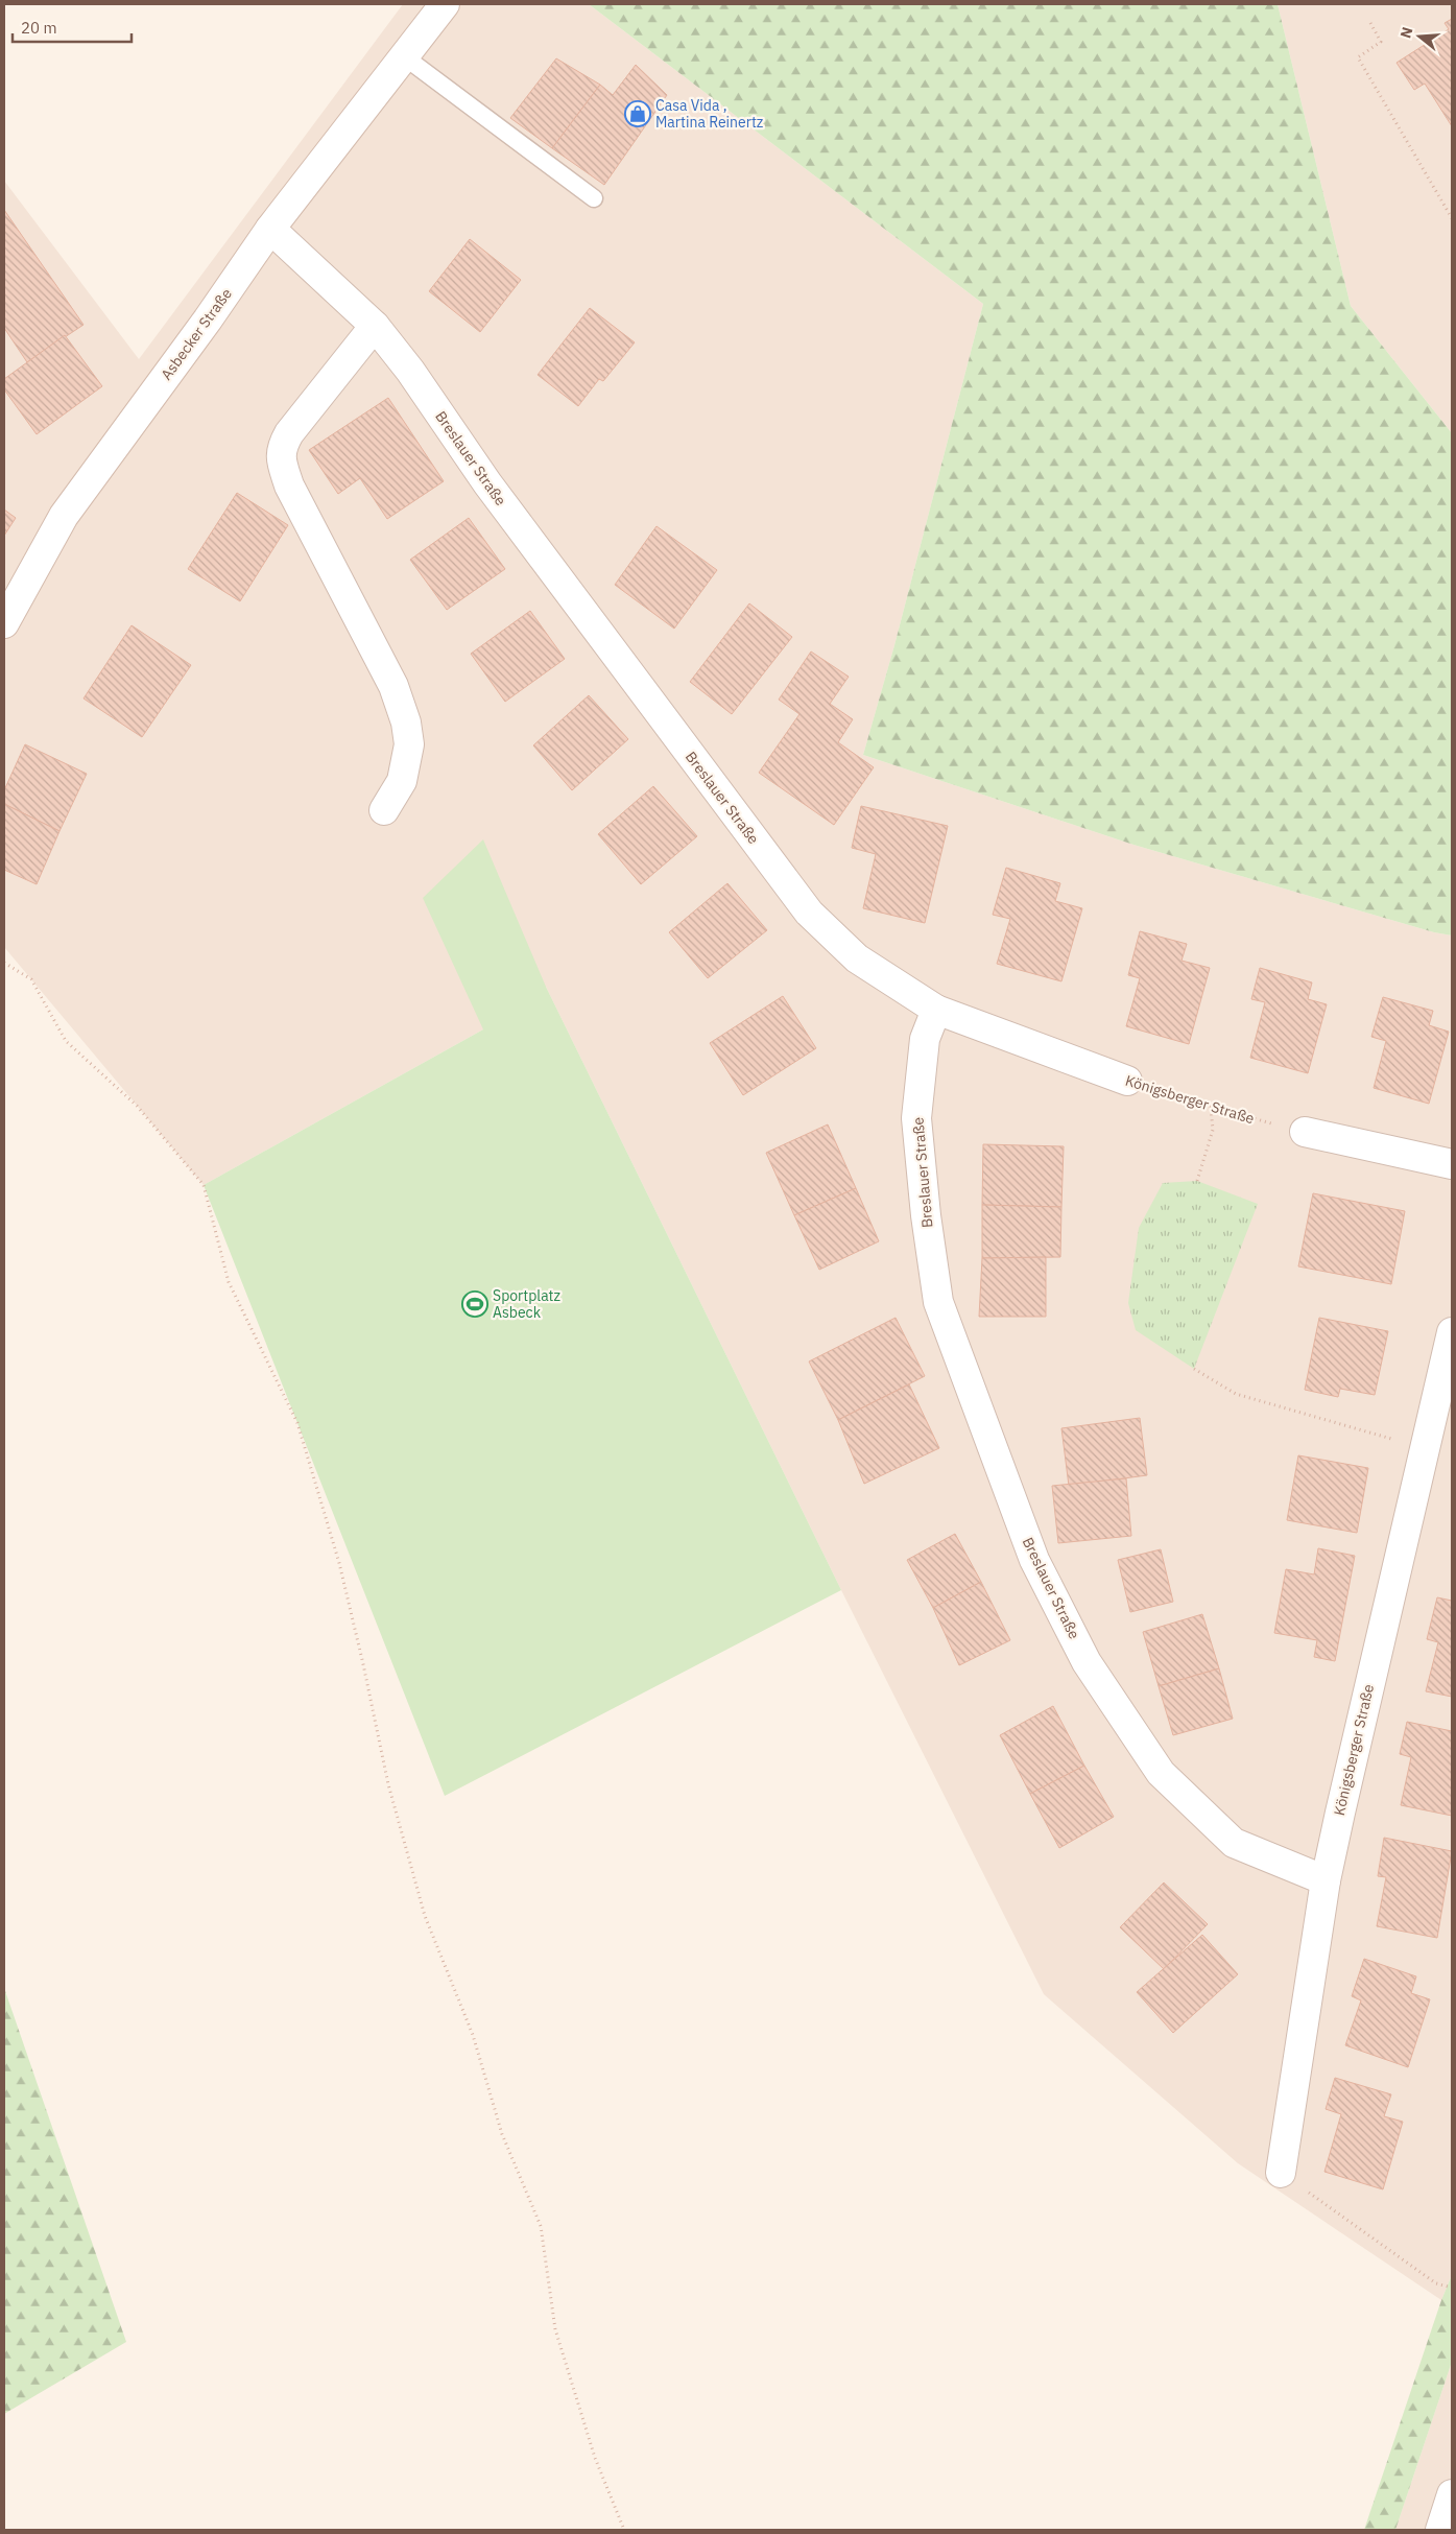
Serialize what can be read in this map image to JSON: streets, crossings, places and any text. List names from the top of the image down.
{
  "streets": {
    "street": ["Asbecker Straße", "Breslauer Straße", "Königsberger Straße"]
  },
  "crossings": [
    ["Asbecker Straße", "Breslauer Straße"],
    ["Breslauer Straße", "Königsberger Straße"]
  ],
  "places": {
    "shop": ["Casa Vida , Martina Reinertz"],
    "sports": ["Sportplatz Asbeck"]
  },
  "scale_bar": "20 m",
  "north": "left"
}
